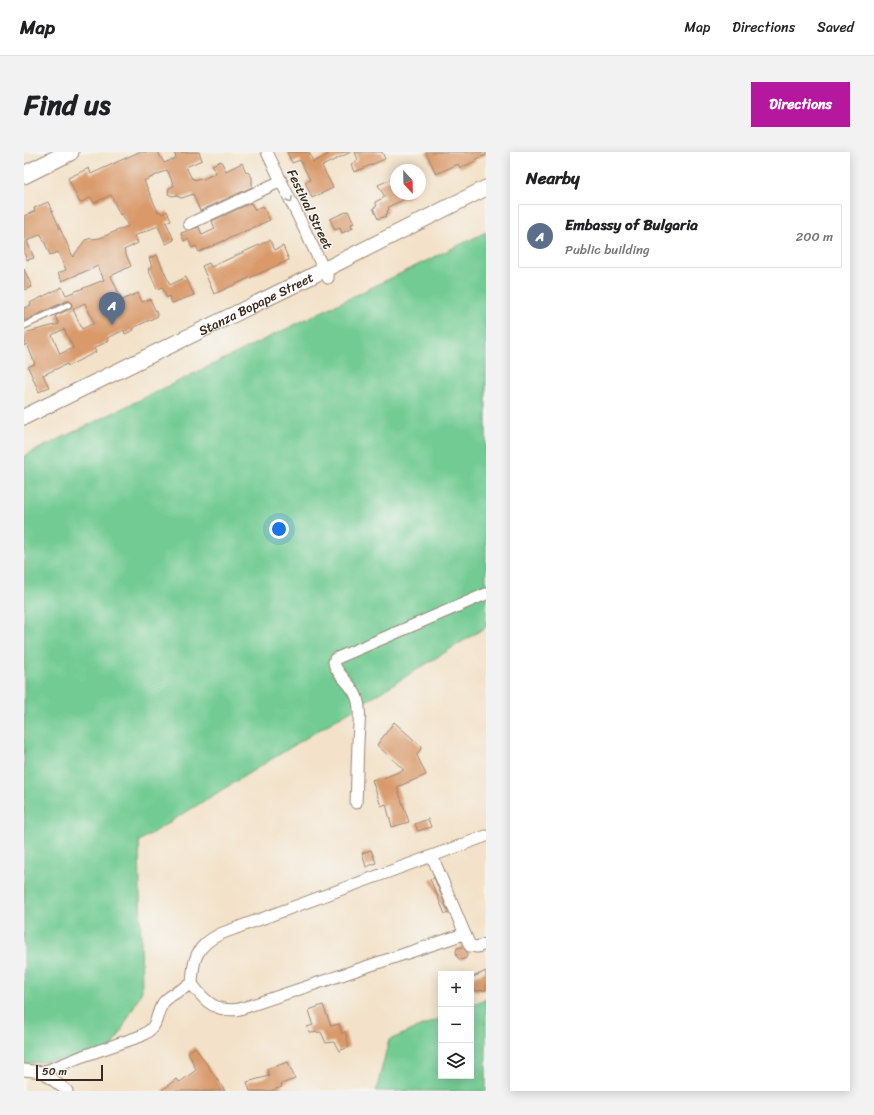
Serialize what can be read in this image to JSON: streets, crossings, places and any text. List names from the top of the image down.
{
  "streets": {
    "main road": ["Stanza Bopape Street"],
    "street": ["Festival Street"]
  },
  "crossings": [
    ["Festival Street", "Stanza Bopape Street"]
  ],
  "one_way": ["Festival Street"],
  "scale_bar": "50 m",
  "north": "bottom",
  "page": {
    "header": "Map",
    "nav": ["Map", "Directions", "Saved"],
    "title": "Find us",
    "buttons": "Directions",
    "heading": "Nearby",
    "list": [
      {
        "mark": "A",
        "name": "Embassy of Bulgaria",
        "note": "Public building",
        "value": "200 m"
      }
    ],
    "pins": "A",
    "map_buttons": ["+", "−"],
    "scale": "50 m"
  }
}
